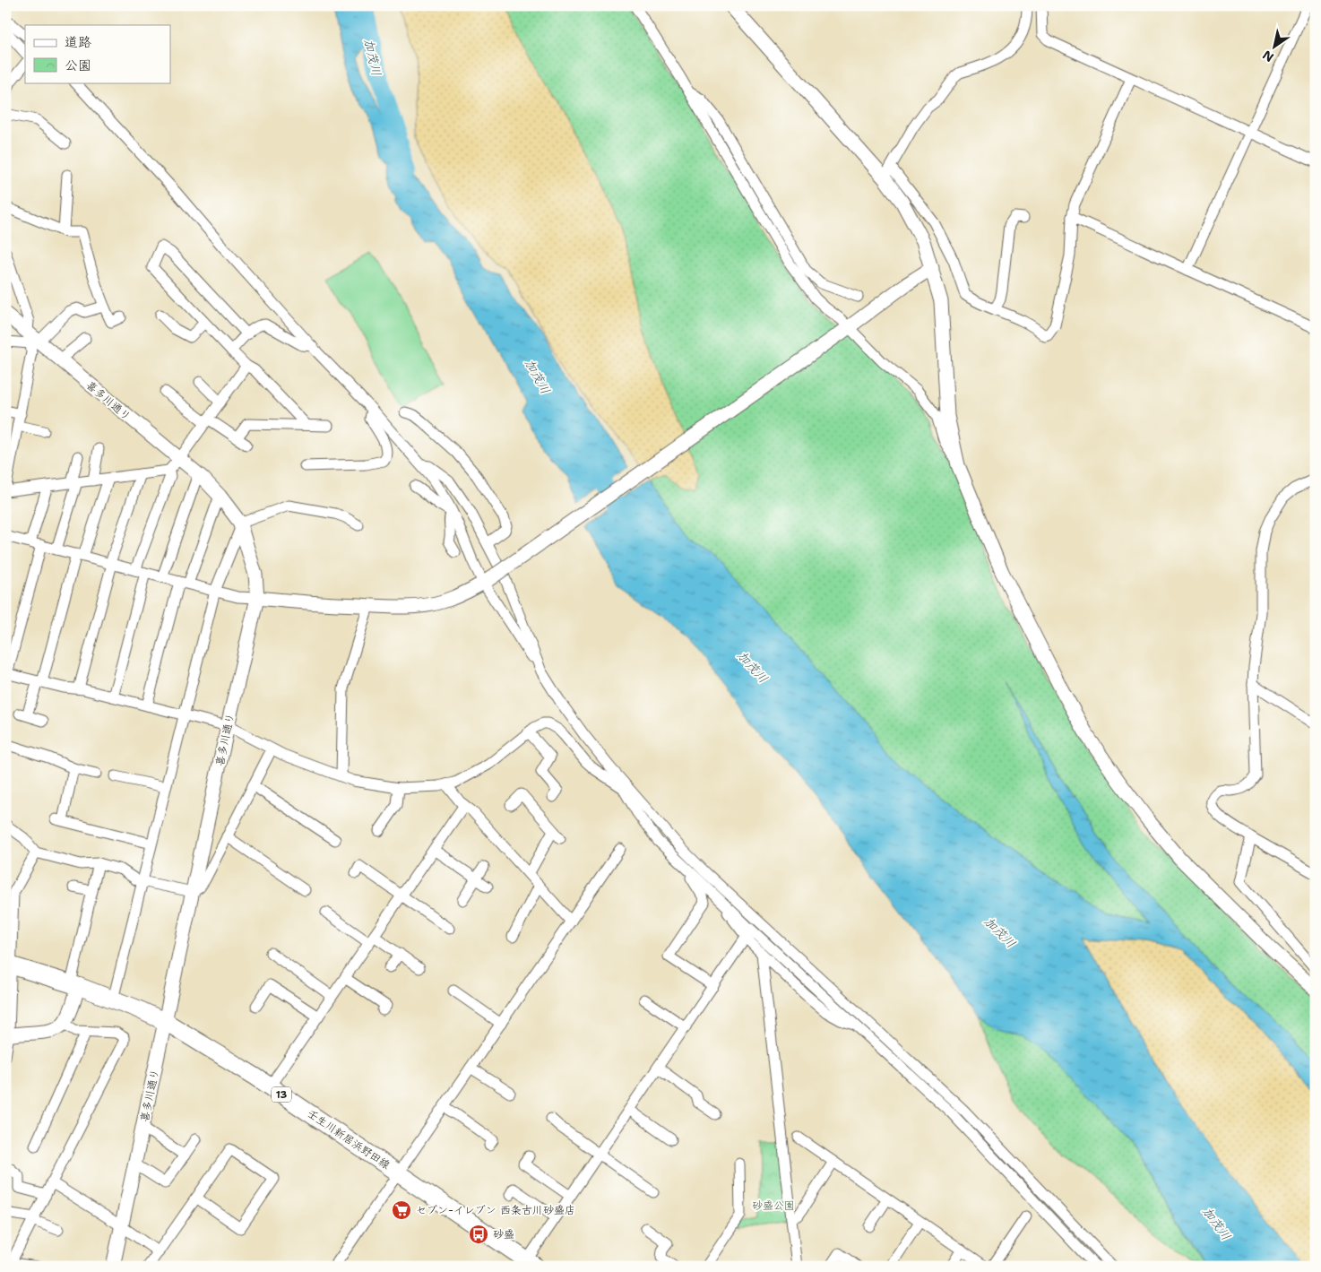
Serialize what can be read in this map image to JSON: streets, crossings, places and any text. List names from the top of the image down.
{
  "streets": {
    "main road": ["13", "壬生川新居浜野田線"],
    "street": ["喜多川通り"]
  },
  "crossings": [
    ["喜多川通り", "壬生川新居浜野田線"]
  ],
  "water": ["加茂川"],
  "parks": ["砂盛公園"],
  "places": {
    "supermarket": ["セブン-イレブン 西条古川砂盛店"],
    "bus stop": ["砂盛"]
  },
  "legend": ["道路", "公園"],
  "north": "bottom left"
}
